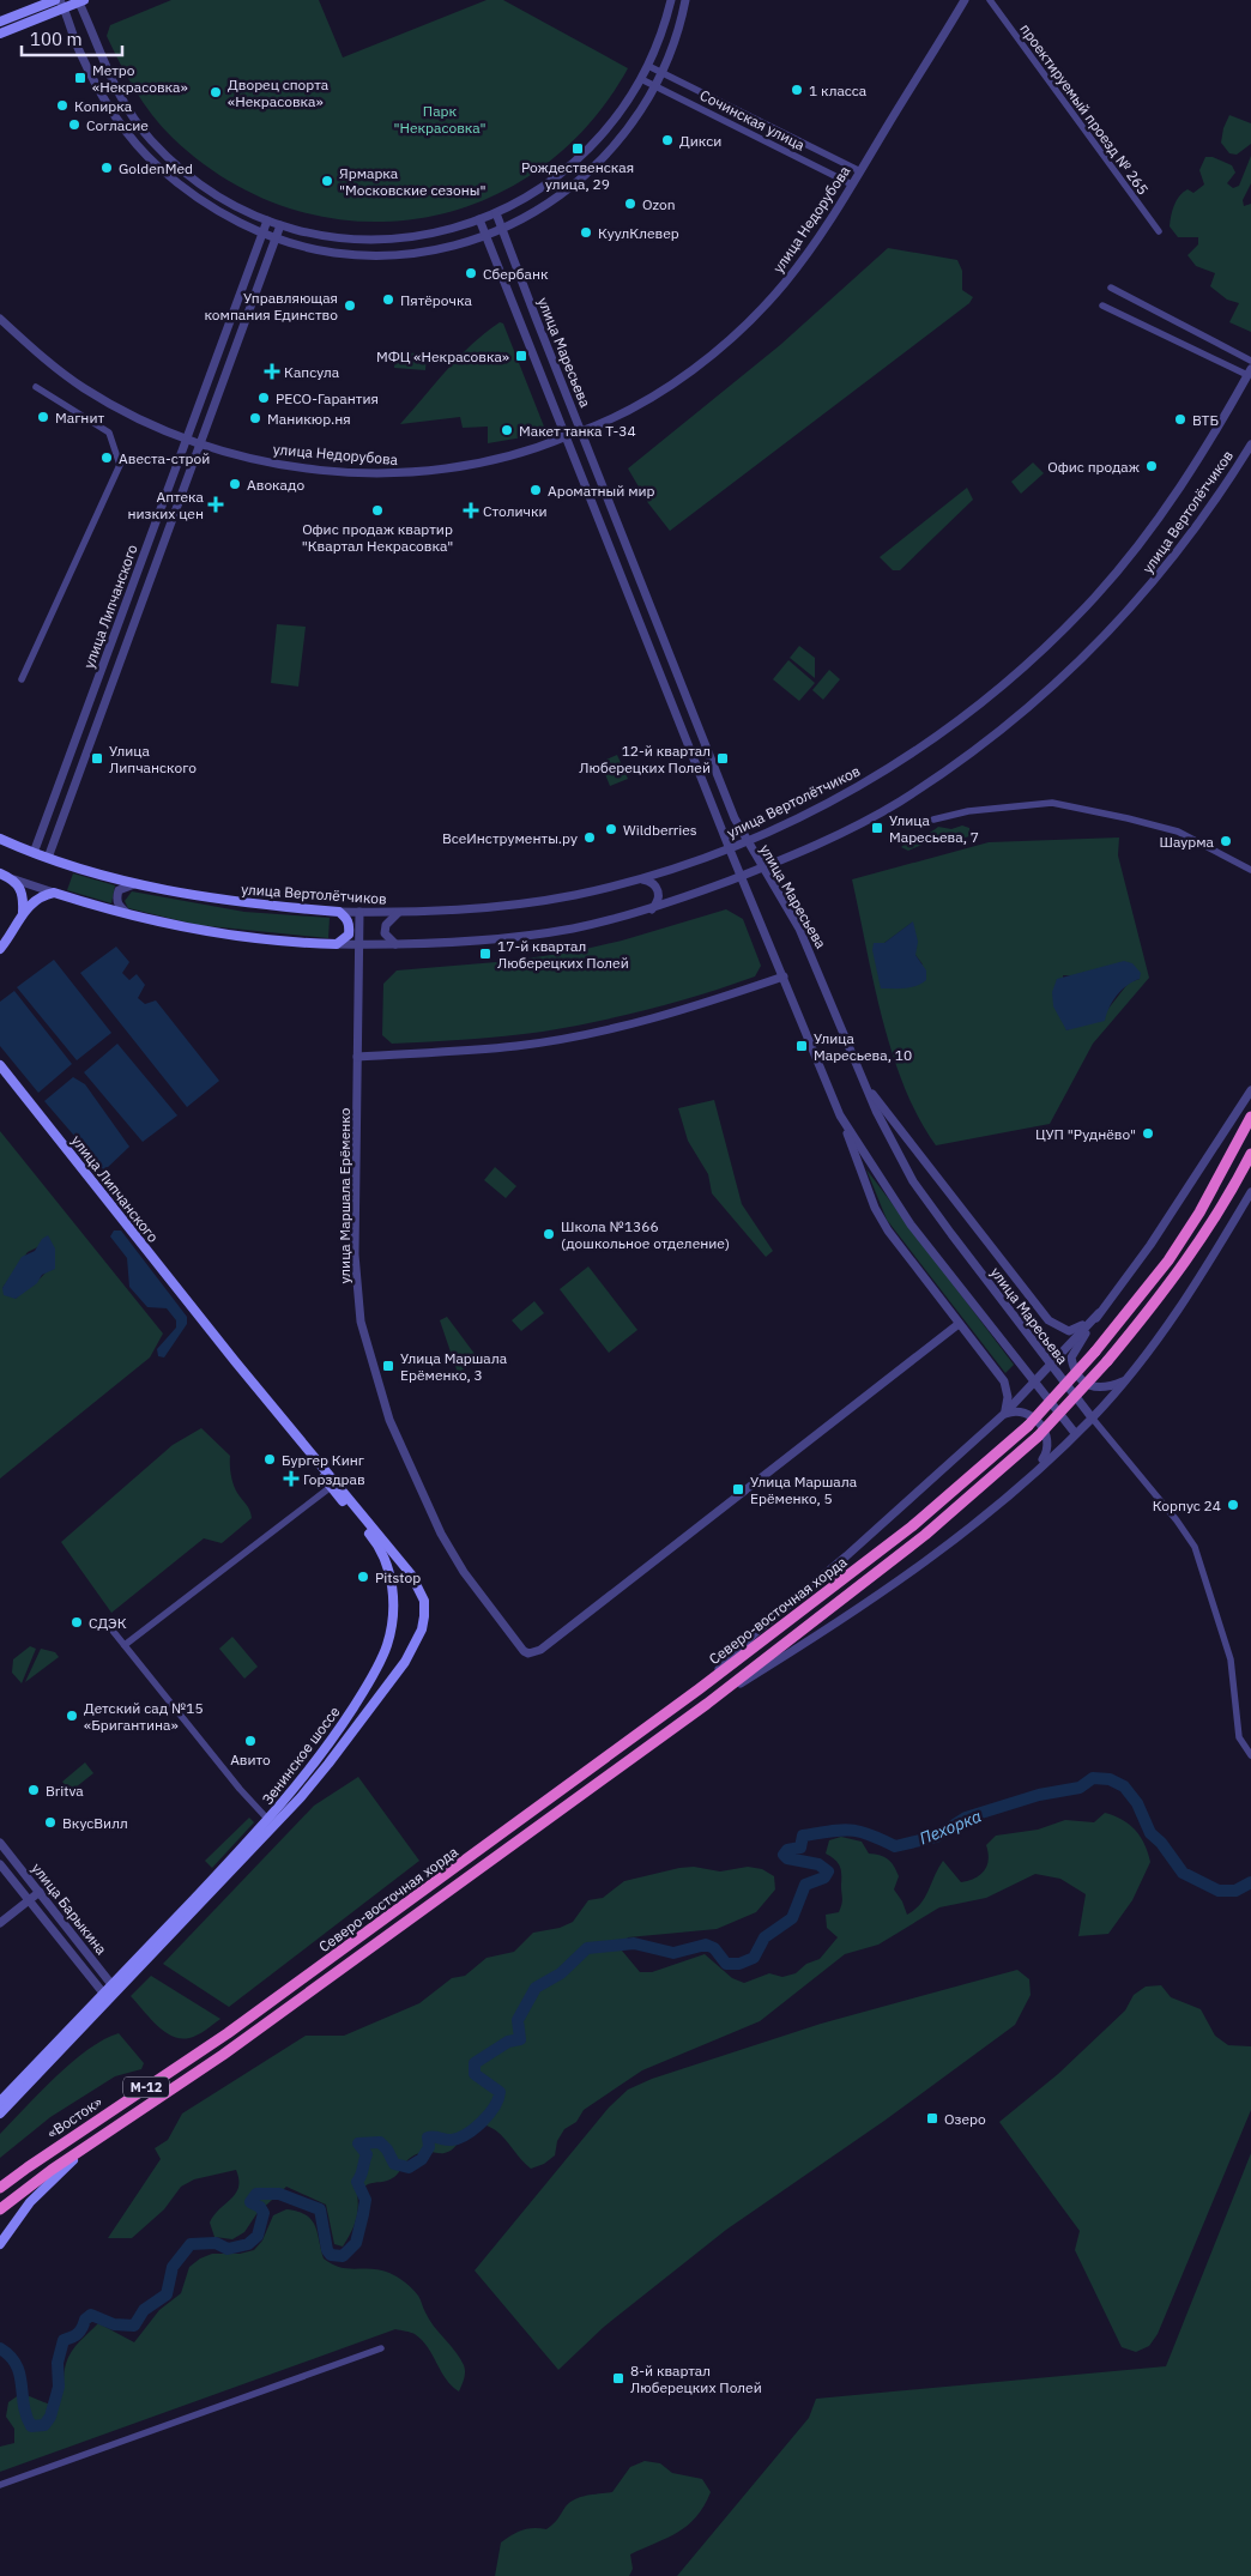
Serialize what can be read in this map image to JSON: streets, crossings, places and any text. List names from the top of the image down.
{
  "streets": {
    "highway": ["Северо-восточная хорда", "М-12", "«Восток»"],
    "main road": ["улица Вертолётчиков", "улица Липчанского", "Зенинское шоссе"],
    "street": [
      "проектируемый проезд № 265",
      "Сочинская улица",
      "улица Недорубова",
      "улица Маресьева",
      "улица Маршала Ерёменко",
      "улица Барыкина"
    ]
  },
  "crossings": [
    ["Сочинская улица", "улица Недорубова"],
    ["улица Недорубова", "улица Маресьева"],
    ["улица Недорубова", "улица Липчанского"],
    ["улица Маресьева", "улица Вертолётчиков"],
    ["улица Вертолётчиков", "улица Липчанского"],
    ["улица Вертолётчиков", "улица Маршала Ерёменко"],
    ["улица Липчанского", "Зенинское шоссе"],
    ["Северо-восточная хорда", "М-12"],
    ["Северо-восточная хорда", "«Восток»"],
    ["Зенинское шоссе", "улица Барыкина"]
  ],
  "water": ["Пехорка"],
  "parks": ["Парк \"Некрасовка\""],
  "places": {
    "transit": [
      "Метро «Некрасовка»",
      "Рождественская улица, 29",
      "МФЦ «Некрасовка»",
      "Улица Липчанского",
      "12-й квартал Люберецких Полей",
      "Улица Маресьева, 7",
      "17-й квартал Люберецких Полей",
      "Улица Маресьева, 10",
      "Улица Маршала Ерёменко, 3",
      "Улица Маршала Ерёменко, 5",
      "Озеро",
      "8-й квартал Люберецких Полей"
    ],
    "other": [
      "1 класса",
      "Дворец спорта «Некрасовка»",
      "Копирка",
      "Согласие",
      "Дикси",
      "GoldenMed",
      "Ярмарка \"Московские сезоны\"",
      "Ozon",
      "КуулКлевер",
      "Сбербанк",
      "Пятёрочка",
      "Управляющая компания Единство",
      "РЕСО-Гарантия",
      "Магнит",
      "Маникюр.ня",
      "ВТБ",
      "Макет танка Т-34",
      "Авеста-строй",
      "Офис продаж",
      "Авокадо",
      "Ароматный мир",
      "Офис продаж квартир \"Квартал Некрасовка\"",
      "Wildberries",
      "ВсеИнструменты.ру",
      "Шаурма",
      "ЦУП \"Руднёво\"",
      "Школа №1366 (дошкольное отделение)",
      "Бургер Кинг",
      "Корпус 24",
      "Pitstop",
      "СДЭК",
      "Детский сад №15 «Бригантина»",
      "Авито",
      "Britva",
      "ВкусВилл"
    ],
    "health": [
      "Капсула",
      "Аптека низких цен",
      "Столички",
      "Горздрав"
    ]
  },
  "scale_bar": "100 m"
}
